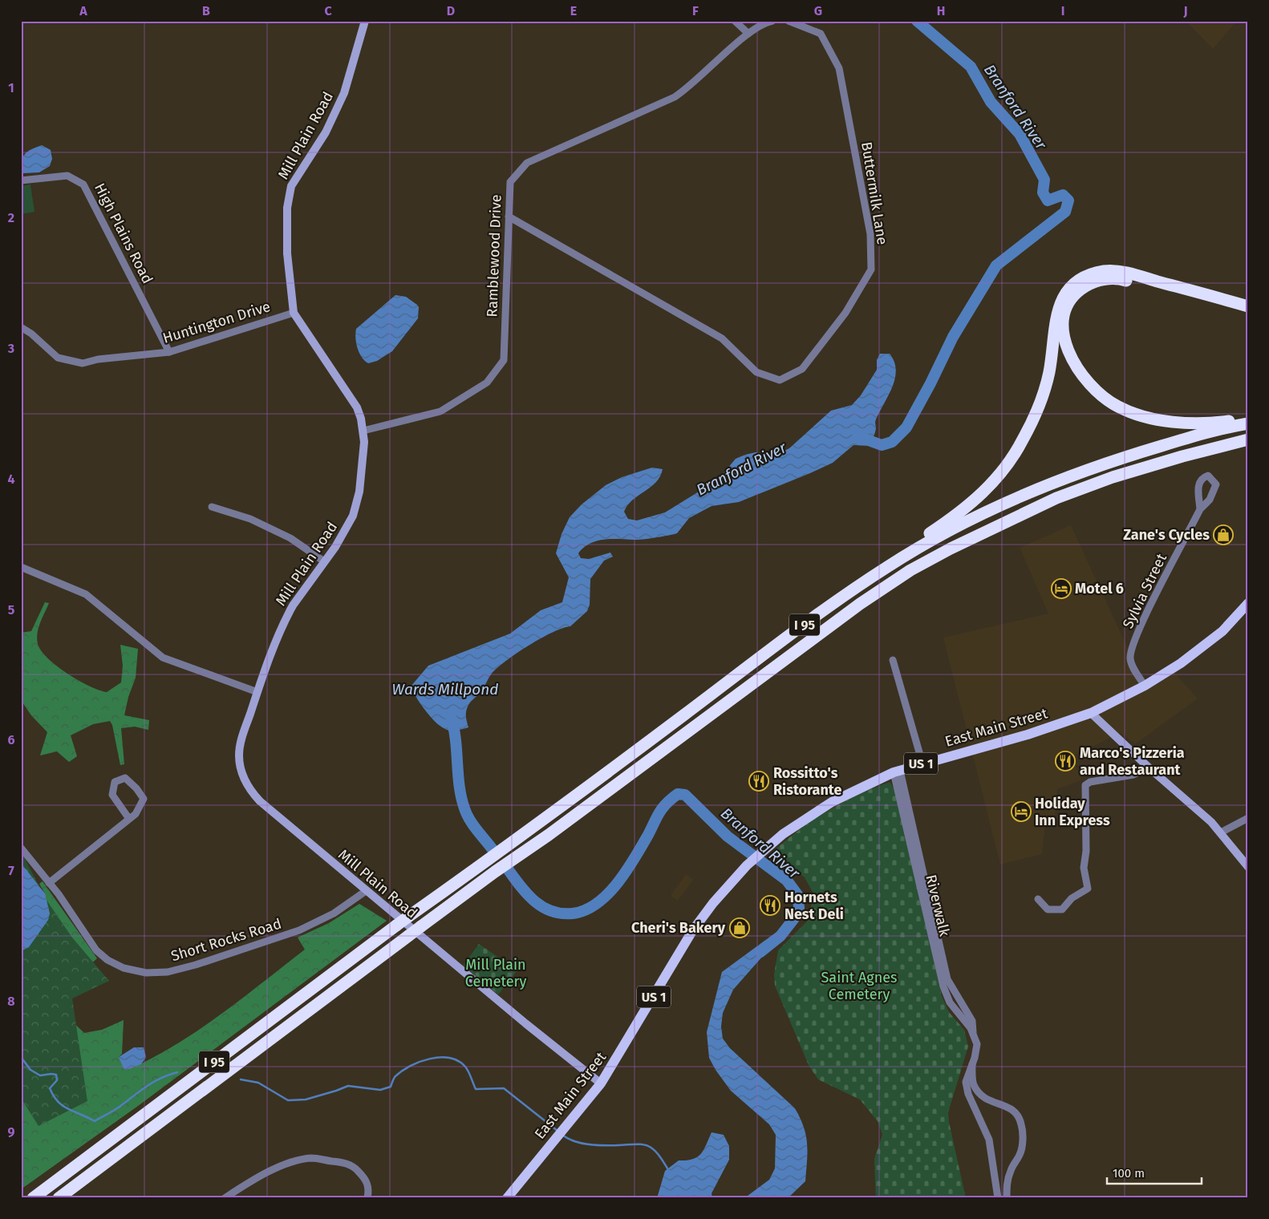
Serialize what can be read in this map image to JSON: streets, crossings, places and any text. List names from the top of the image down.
{
  "streets": {
    "highway": ["I 95"],
    "main road": ["East Main Street", "US 1"],
    "street": [
      "Mill Plain Road",
      "Buttermilk Lane",
      "High Plains Road",
      "Ramblewood Drive",
      "Huntington Drive",
      "Sylvia Street",
      "Riverwalk",
      "Short Rocks Road"
    ]
  },
  "crossings": [
    ["Mill Plain Road", "Ramblewood Drive"],
    ["Mill Plain Road", "Huntington Drive"],
    ["Mill Plain Road", "East Main Street"],
    ["Mill Plain Road", "Short Rocks Road"],
    ["Buttermilk Lane", "Ramblewood Drive"],
    ["High Plains Road", "Huntington Drive"],
    ["Sylvia Street", "East Main Street"],
    ["East Main Street", "Riverwalk"]
  ],
  "water": ["Branford River", "Wards Millpond"],
  "parks": ["Mill Plain Cemetery", "Saint Agnes Cemetery"],
  "places": {
    "shop": ["Zane's Cycles", "Cheri's Bakery"],
    "hotel": ["Motel 6", "Holiday Inn Express"],
    "restaurant": ["Marco's Pizzeria and Restaurant", "Rossitto's Ristorante", "Hornets Nest Deli"]
  },
  "scale_bar": "100 m",
  "grid": {
    "columns": [
      "A",
      "B",
      "C",
      "D",
      "E",
      "F",
      "G",
      "H",
      "I",
      "J"
    ],
    "rows": [
      "1",
      "2",
      "3",
      "4",
      "5",
      "6",
      "7",
      "8",
      "9"
    ]
  }
}
